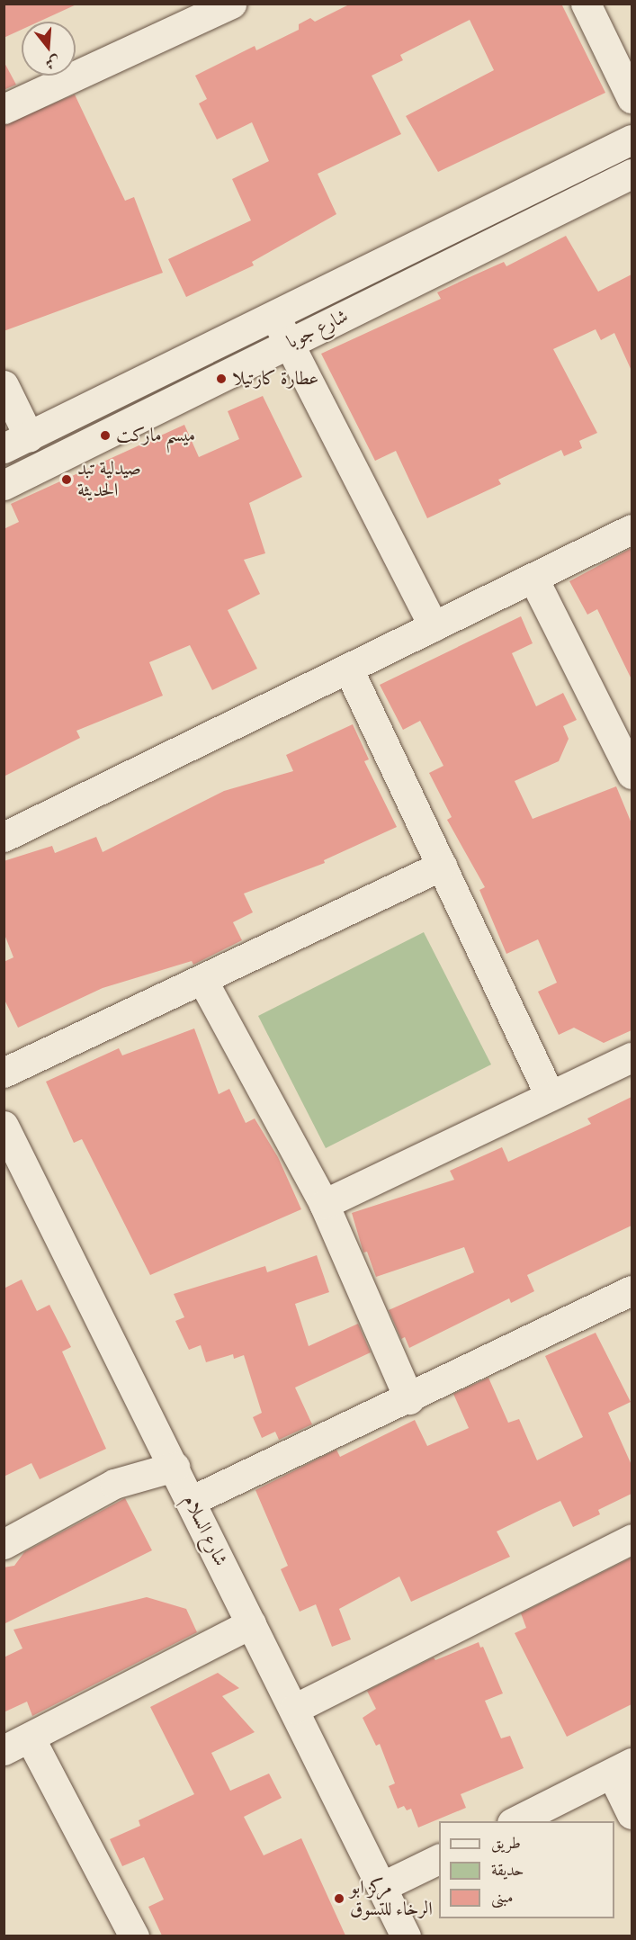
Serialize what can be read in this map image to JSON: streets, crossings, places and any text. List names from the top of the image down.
{
  "streets": {
    "street": ["شارع جوبا", "شارع السلام"]
  },
  "places": [
    "عطارة كارتيلا",
    "ميسم ماركت",
    "صيدلية تبد الحديثة",
    "مركز ابو الرخاء للتسوق"
  ],
  "legend": ["طريق", "حديقة", "مبنى"],
  "north": "bottom"
}
